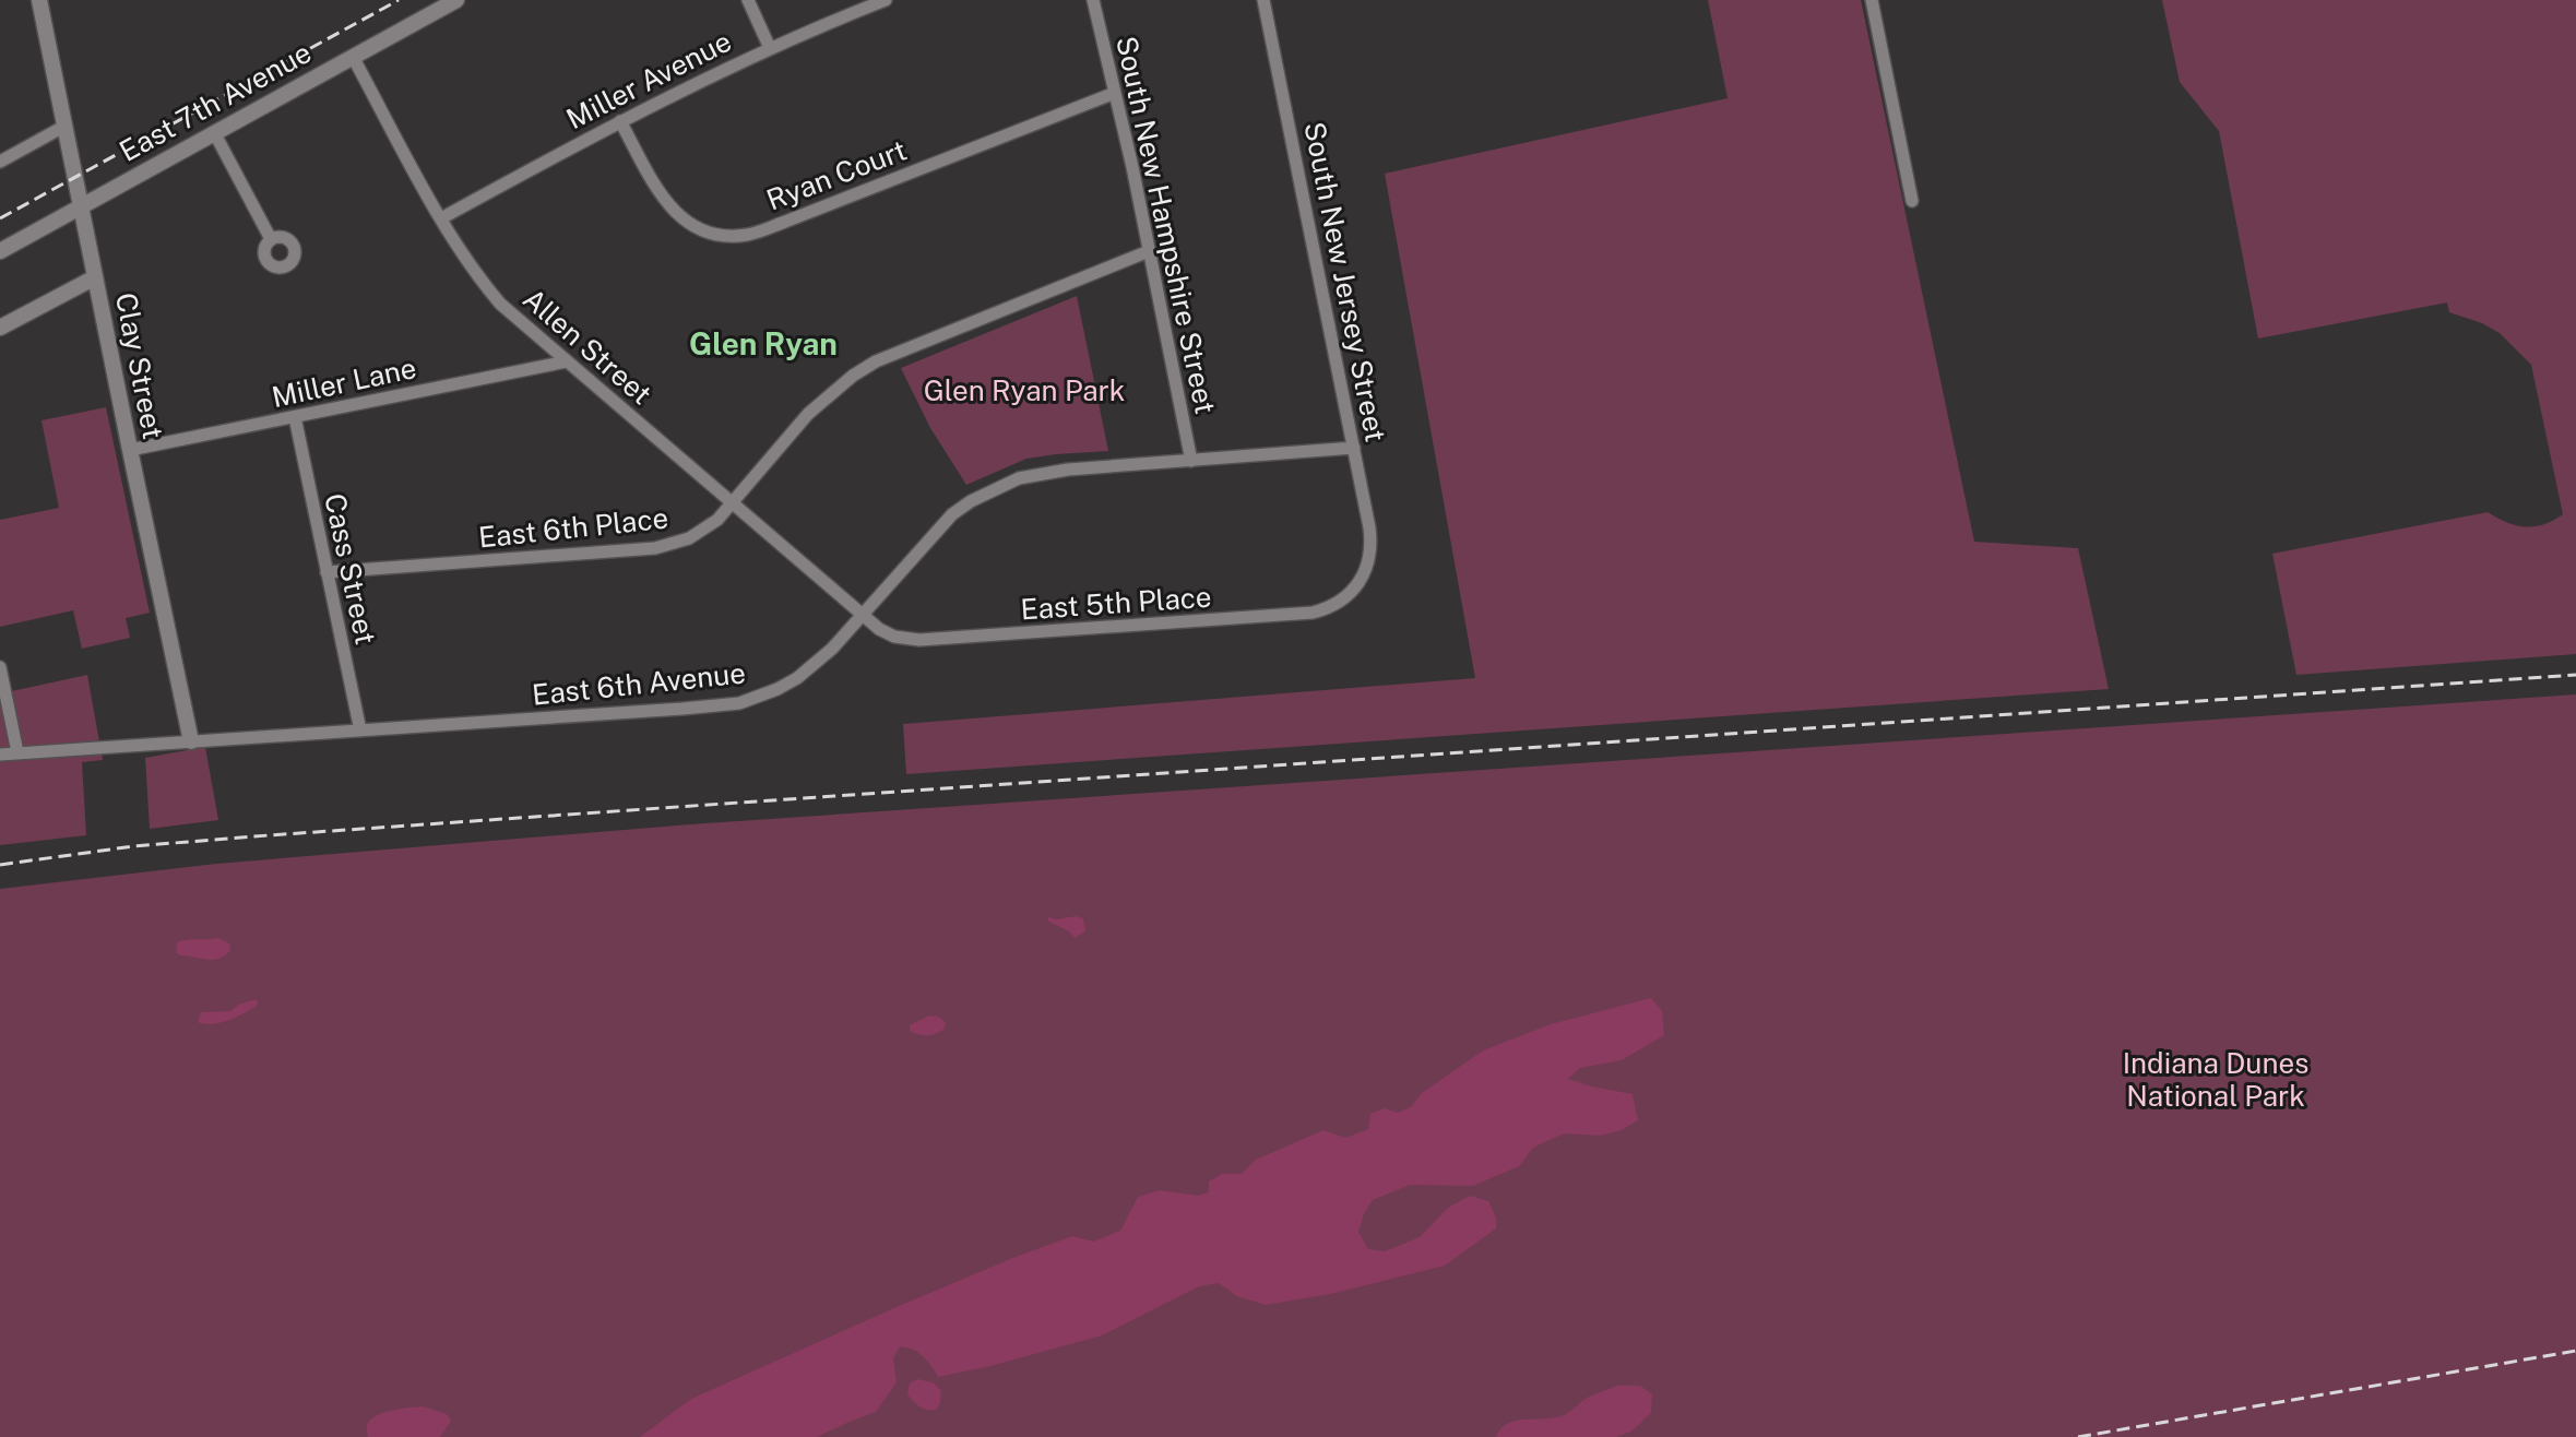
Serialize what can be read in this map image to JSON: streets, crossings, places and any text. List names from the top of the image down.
{
  "streets": {
    "street": [
      "Miller Avenue",
      "East 7th Avenue",
      "Ryan Court",
      "South New Hampshire Street",
      "South New Jersey Street",
      "Allen Street",
      "Clay Street",
      "Miller Lane",
      "East 6th Place",
      "Cass Street",
      "East 5th Place",
      "East 6th Avenue"
    ]
  },
  "crossings": [
    ["Miller Avenue", "Ryan Court"],
    ["Miller Avenue", "Allen Street"],
    ["East 7th Avenue", "Allen Street"],
    ["East 7th Avenue", "Clay Street"],
    ["Ryan Court", "South New Hampshire Street"],
    ["South New Hampshire Street", "East 6th Place"],
    ["South New Hampshire Street", "East 6th Avenue"],
    ["South New Jersey Street", "East 5th Place"],
    ["South New Jersey Street", "East 6th Avenue"],
    ["Allen Street", "Miller Lane"],
    ["Allen Street", "East 6th Place"],
    ["Allen Street", "East 5th Place"],
    ["Allen Street", "East 6th Avenue"],
    ["Clay Street", "Miller Lane"],
    ["Clay Street", "East 6th Avenue"],
    ["Miller Lane", "Cass Street"],
    ["East 6th Place", "Cass Street"],
    ["Cass Street", "East 6th Avenue"],
    ["East 5th Place", "East 6th Avenue"]
  ],
  "districts": ["Glen Ryan"],
  "parks": ["Glen Ryan Park", "Indiana Dunes National Park"]
}
